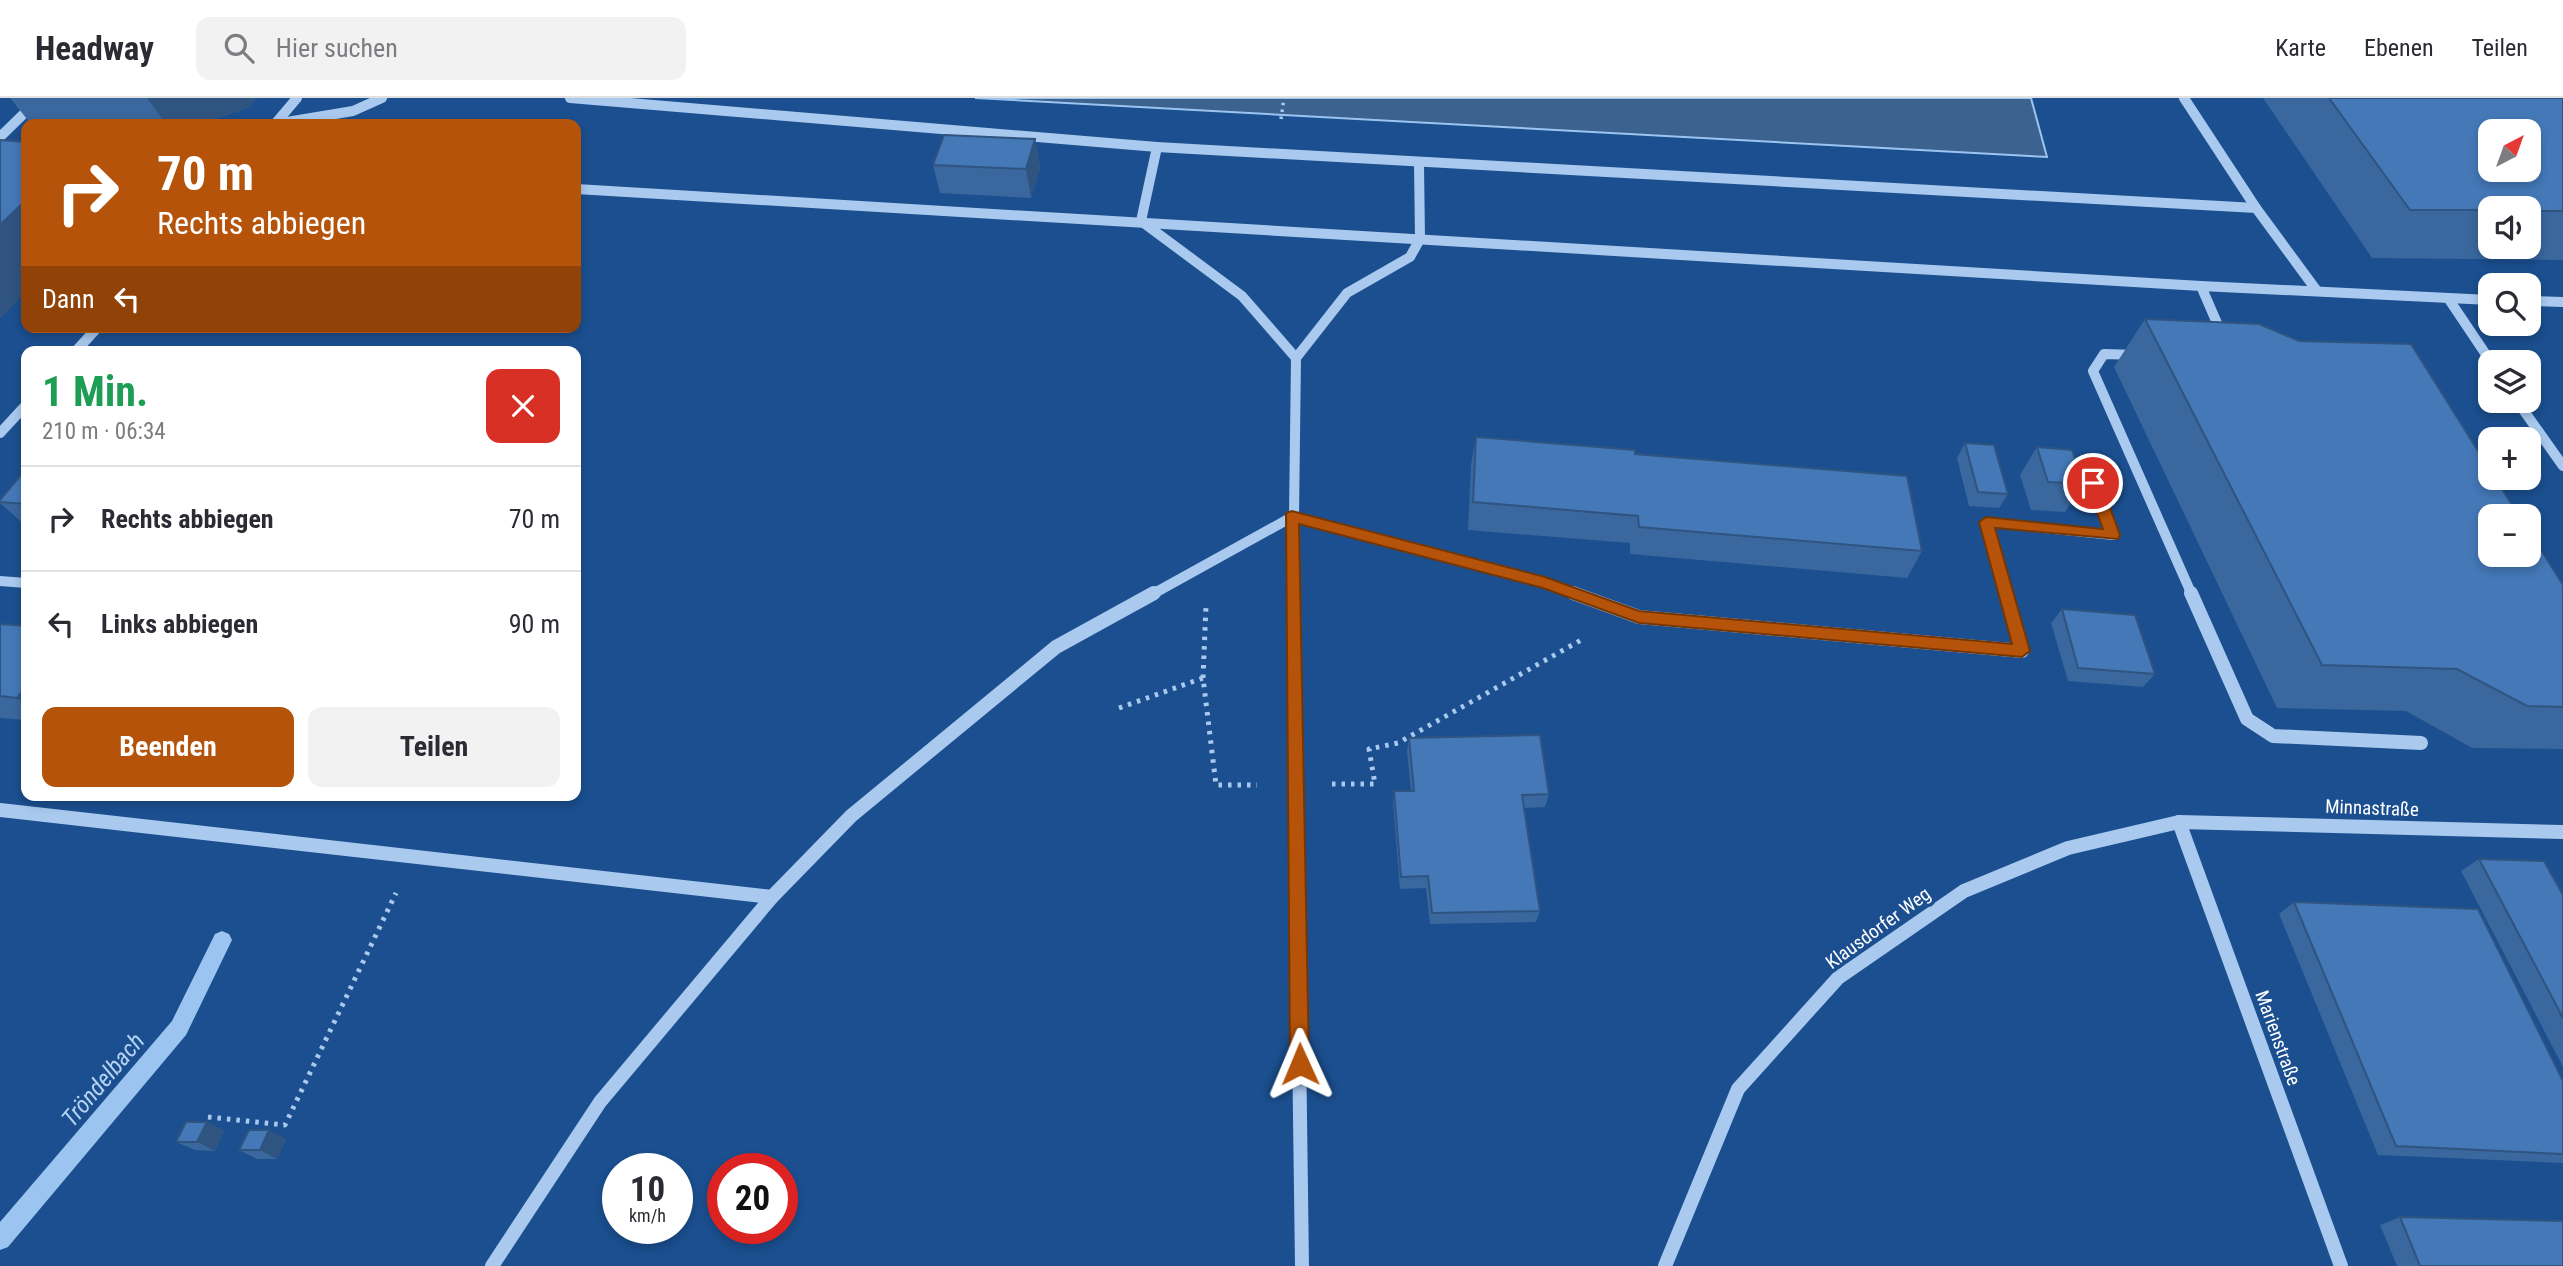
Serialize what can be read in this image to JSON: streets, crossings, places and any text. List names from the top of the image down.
{
  "streets": {
    "street": ["Minnastraße", "Klausdorfer Weg", "Marienstraße"]
  },
  "crossings": [
    ["Minnastraße", "Klausdorfer Weg"],
    ["Minnastraße", "Marienstraße"],
    ["Klausdorfer Weg", "Marienstraße"]
  ],
  "water": ["Tröndelbach"],
  "north": "top right",
  "page": {
    "header": "Headway",
    "search": "Hier suchen",
    "nav": ["Karte", "Ebenen", "Teilen"],
    "map_buttons": ["+", "−"],
    "turn": ["70 m", "Rechts abbiegen"],
    "then": "Dann",
    "heading": ["1 Min.", "210 m · 06:34"],
    "list": [
      {
        "name": "Rechts abbiegen",
        "value": "70 m"
      },
      {
        "name": "Links abbiegen",
        "value": "90 m"
      }
    ],
    "buttons": ["Beenden", "Teilen"],
    "speed": "10 km/h",
    "limit": "20"
  }
}
